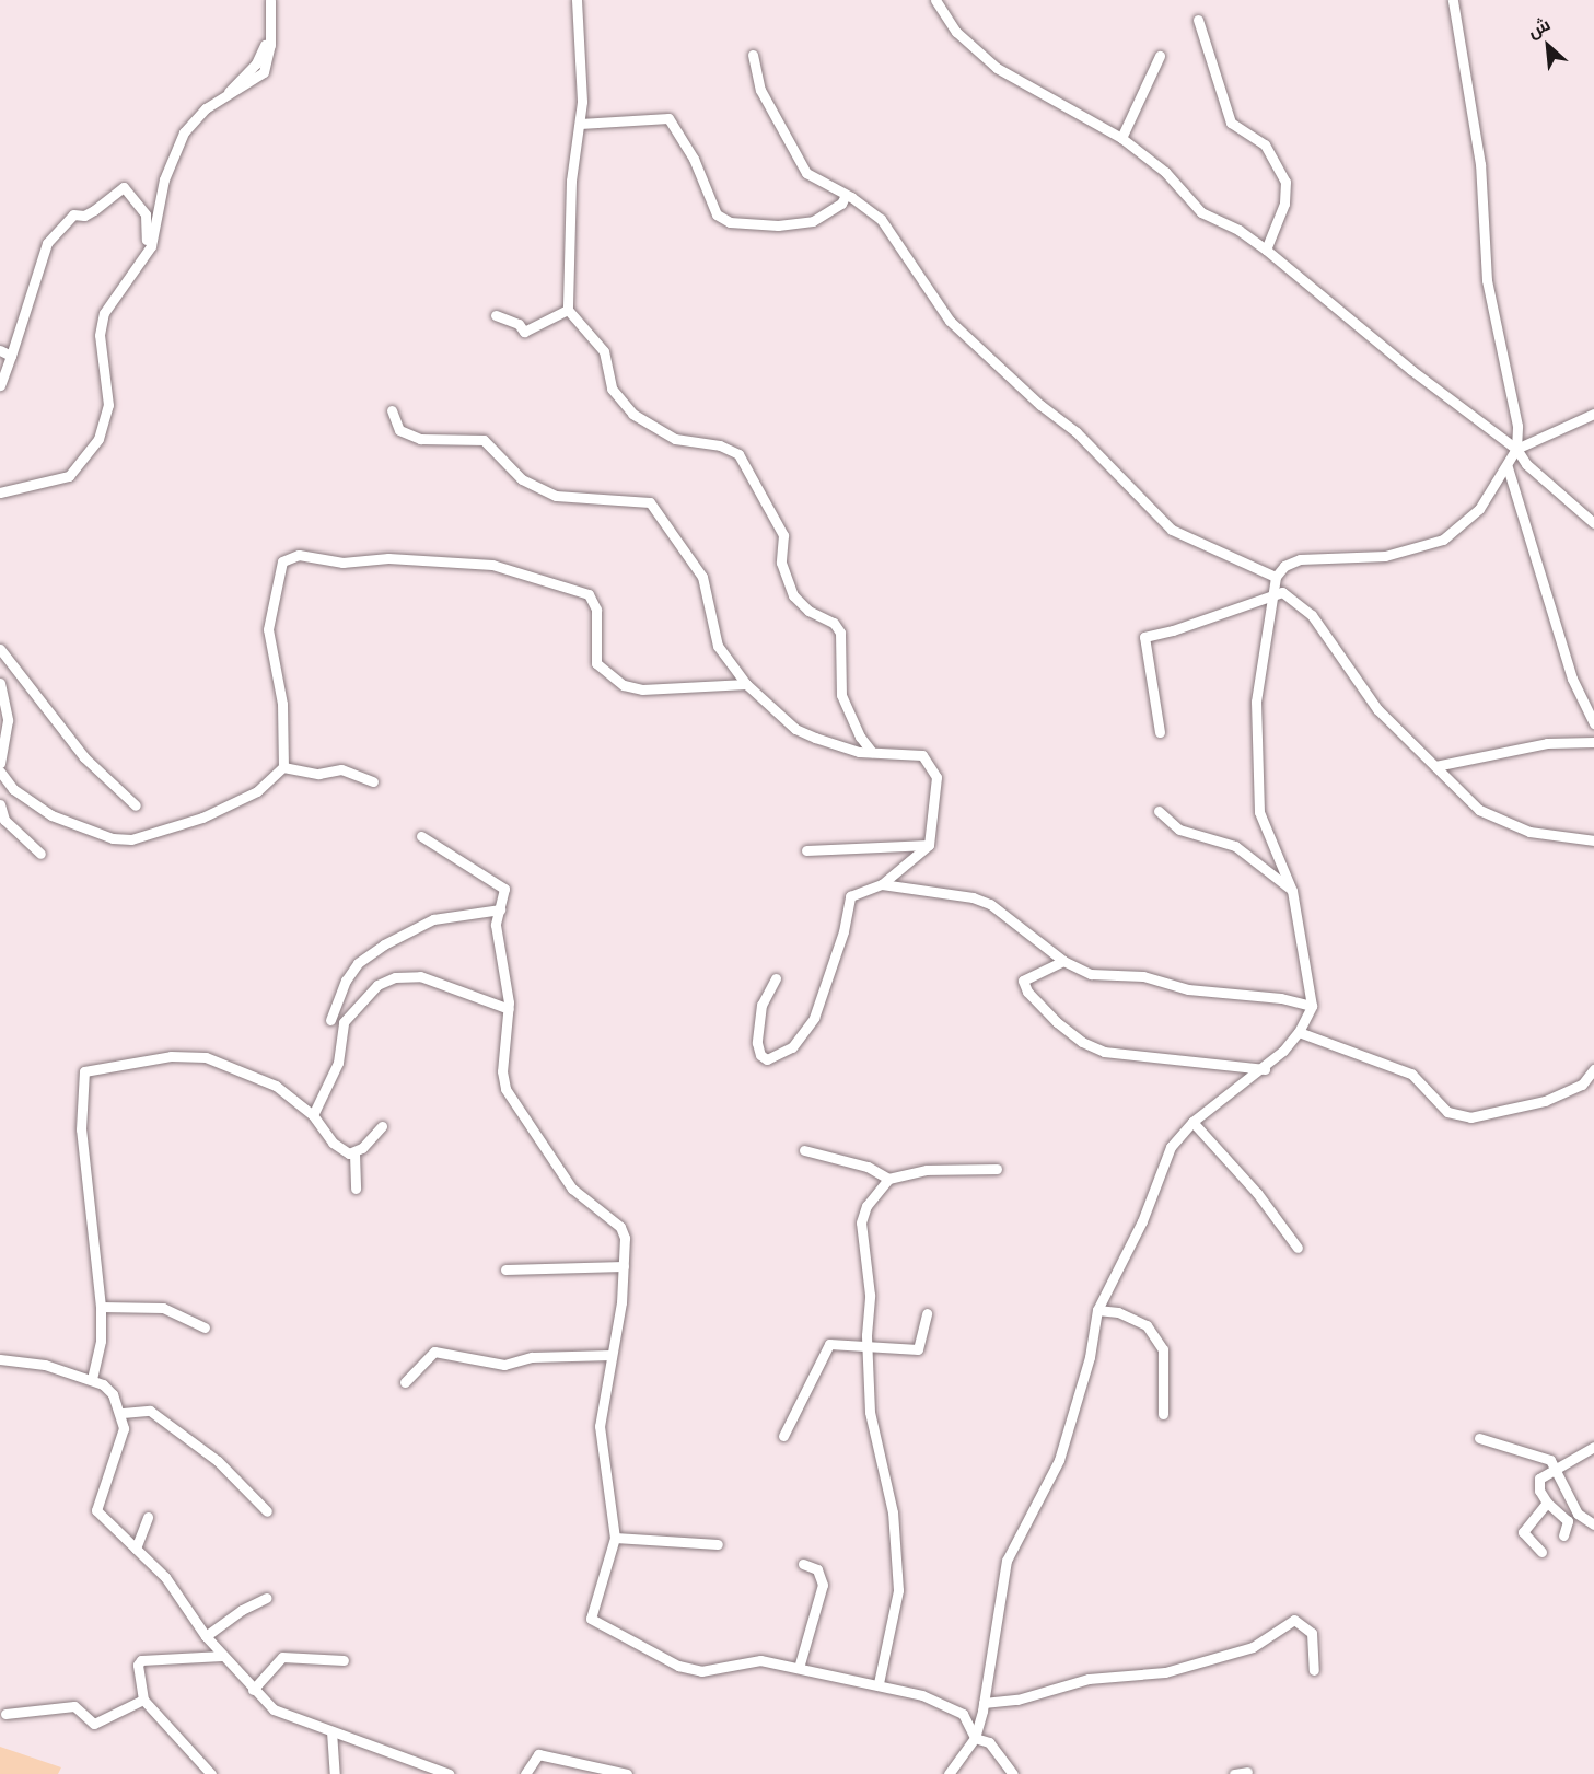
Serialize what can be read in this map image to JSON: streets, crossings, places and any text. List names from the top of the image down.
{
  "north": "top left"
}
